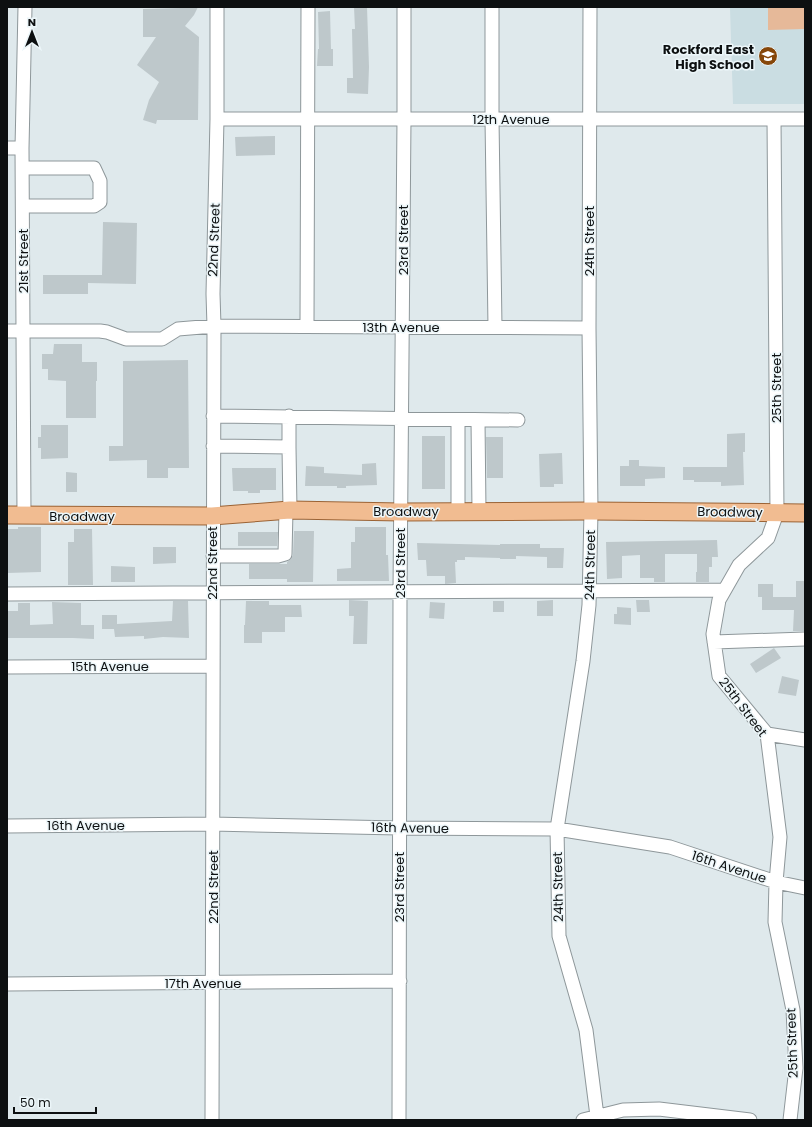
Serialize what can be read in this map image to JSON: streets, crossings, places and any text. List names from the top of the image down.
{
  "streets": {
    "main road": ["Broadway"],
    "street": [
      "12th Avenue",
      "22nd Street",
      "23rd Street",
      "24th Street",
      "21st Street",
      "13th Avenue",
      "25th Street",
      "15th Avenue",
      "16th Avenue",
      "17th Avenue"
    ]
  },
  "crossings": [
    ["12th Avenue", "22nd Street"],
    ["12th Avenue", "23rd Street"],
    ["12th Avenue", "24th Street"],
    ["12th Avenue", "25th Street"],
    ["22nd Street", "13th Avenue"],
    ["22nd Street", "Broadway"],
    ["22nd Street", "15th Avenue"],
    ["22nd Street", "16th Avenue"],
    ["22nd Street", "17th Avenue"],
    ["23rd Street", "13th Avenue"],
    ["23rd Street", "Broadway"],
    ["23rd Street", "16th Avenue"],
    ["23rd Street", "17th Avenue"],
    ["24th Street", "13th Avenue"],
    ["24th Street", "Broadway"],
    ["24th Street", "16th Avenue"],
    ["21st Street", "13th Avenue"],
    ["21st Street", "Broadway"],
    ["25th Street", "Broadway"],
    ["25th Street", "16th Avenue"]
  ],
  "places": {
    "school or university": ["Rockford East High School"]
  },
  "scale_bar": "50 m",
  "north": "top"
}
